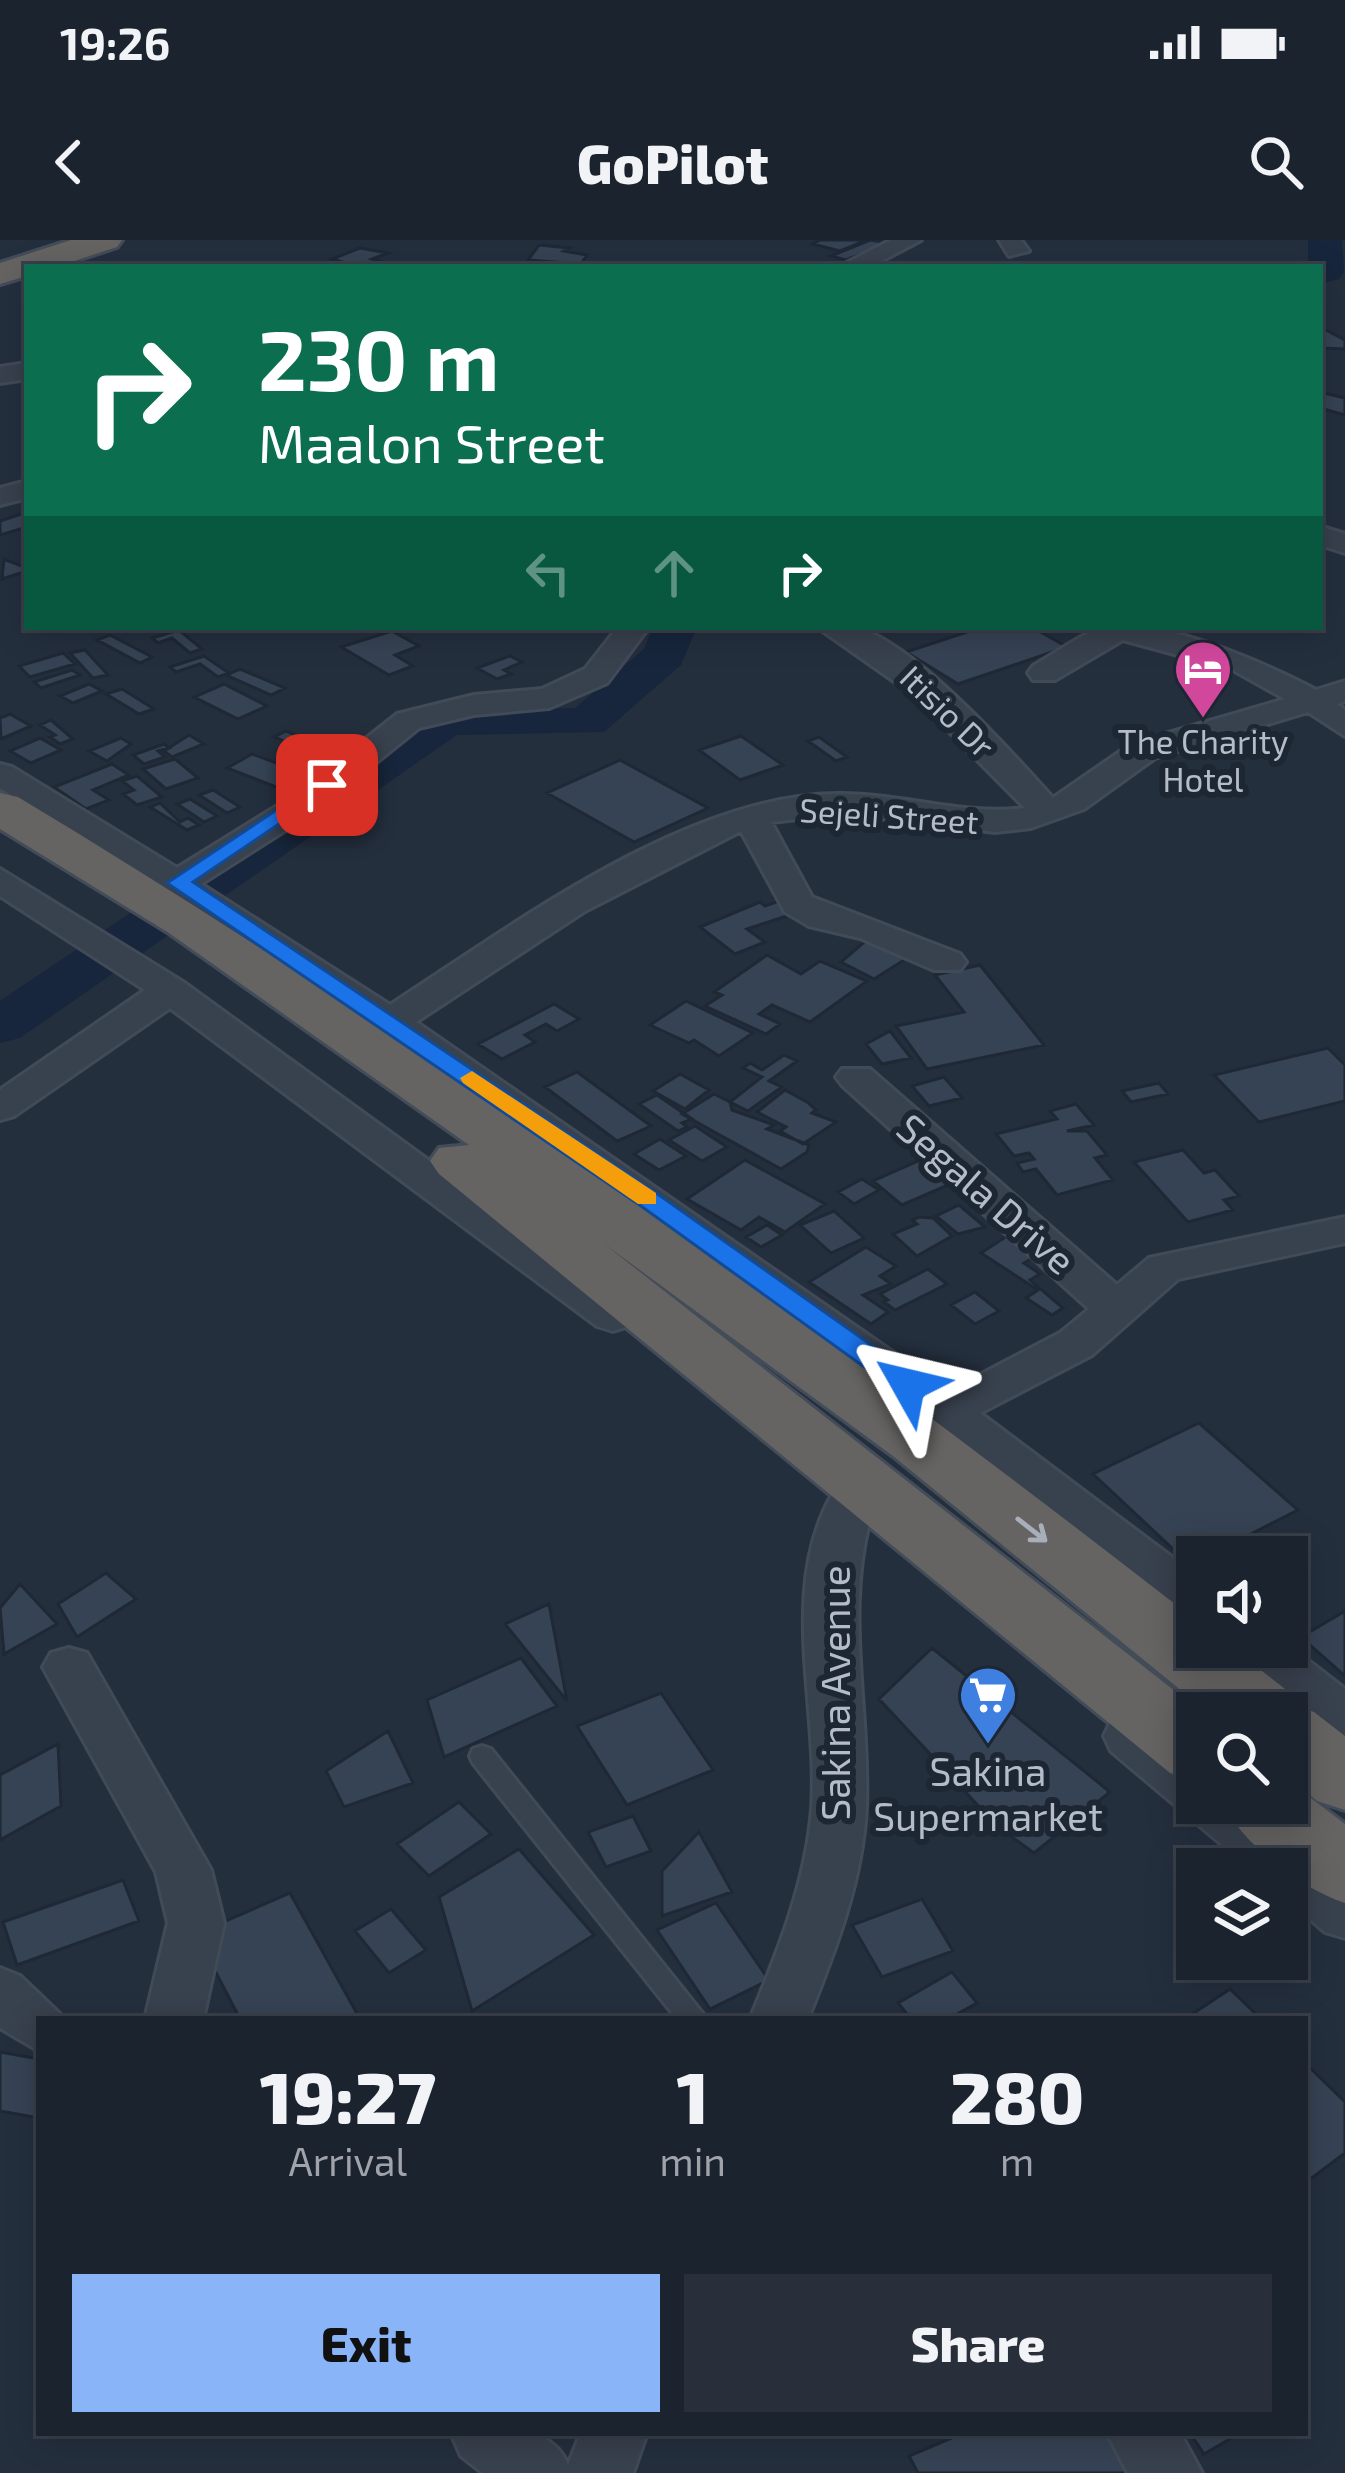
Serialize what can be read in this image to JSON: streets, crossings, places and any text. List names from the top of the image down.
{
  "streets": {
    "street": [
      "Itisio Dr",
      "Sejeli Street",
      "Segala Drive",
      "Sakina Avenue"
    ]
  },
  "crossings": [
    ["Itisio Dr", "Sejeli Street"]
  ],
  "places": {
    "hotel": ["The Charity Hotel"],
    "supermarket": ["Sakina Supermarket"]
  },
  "page": {
    "status": "19:26",
    "header": "GoPilot",
    "turn": ["230 m", "Maalon Street"],
    "eta": [
      "19:27",
      "Arrival",
      "1",
      "min",
      "280",
      "m"
    ],
    "buttons": ["Exit", "Share"]
  }
}
